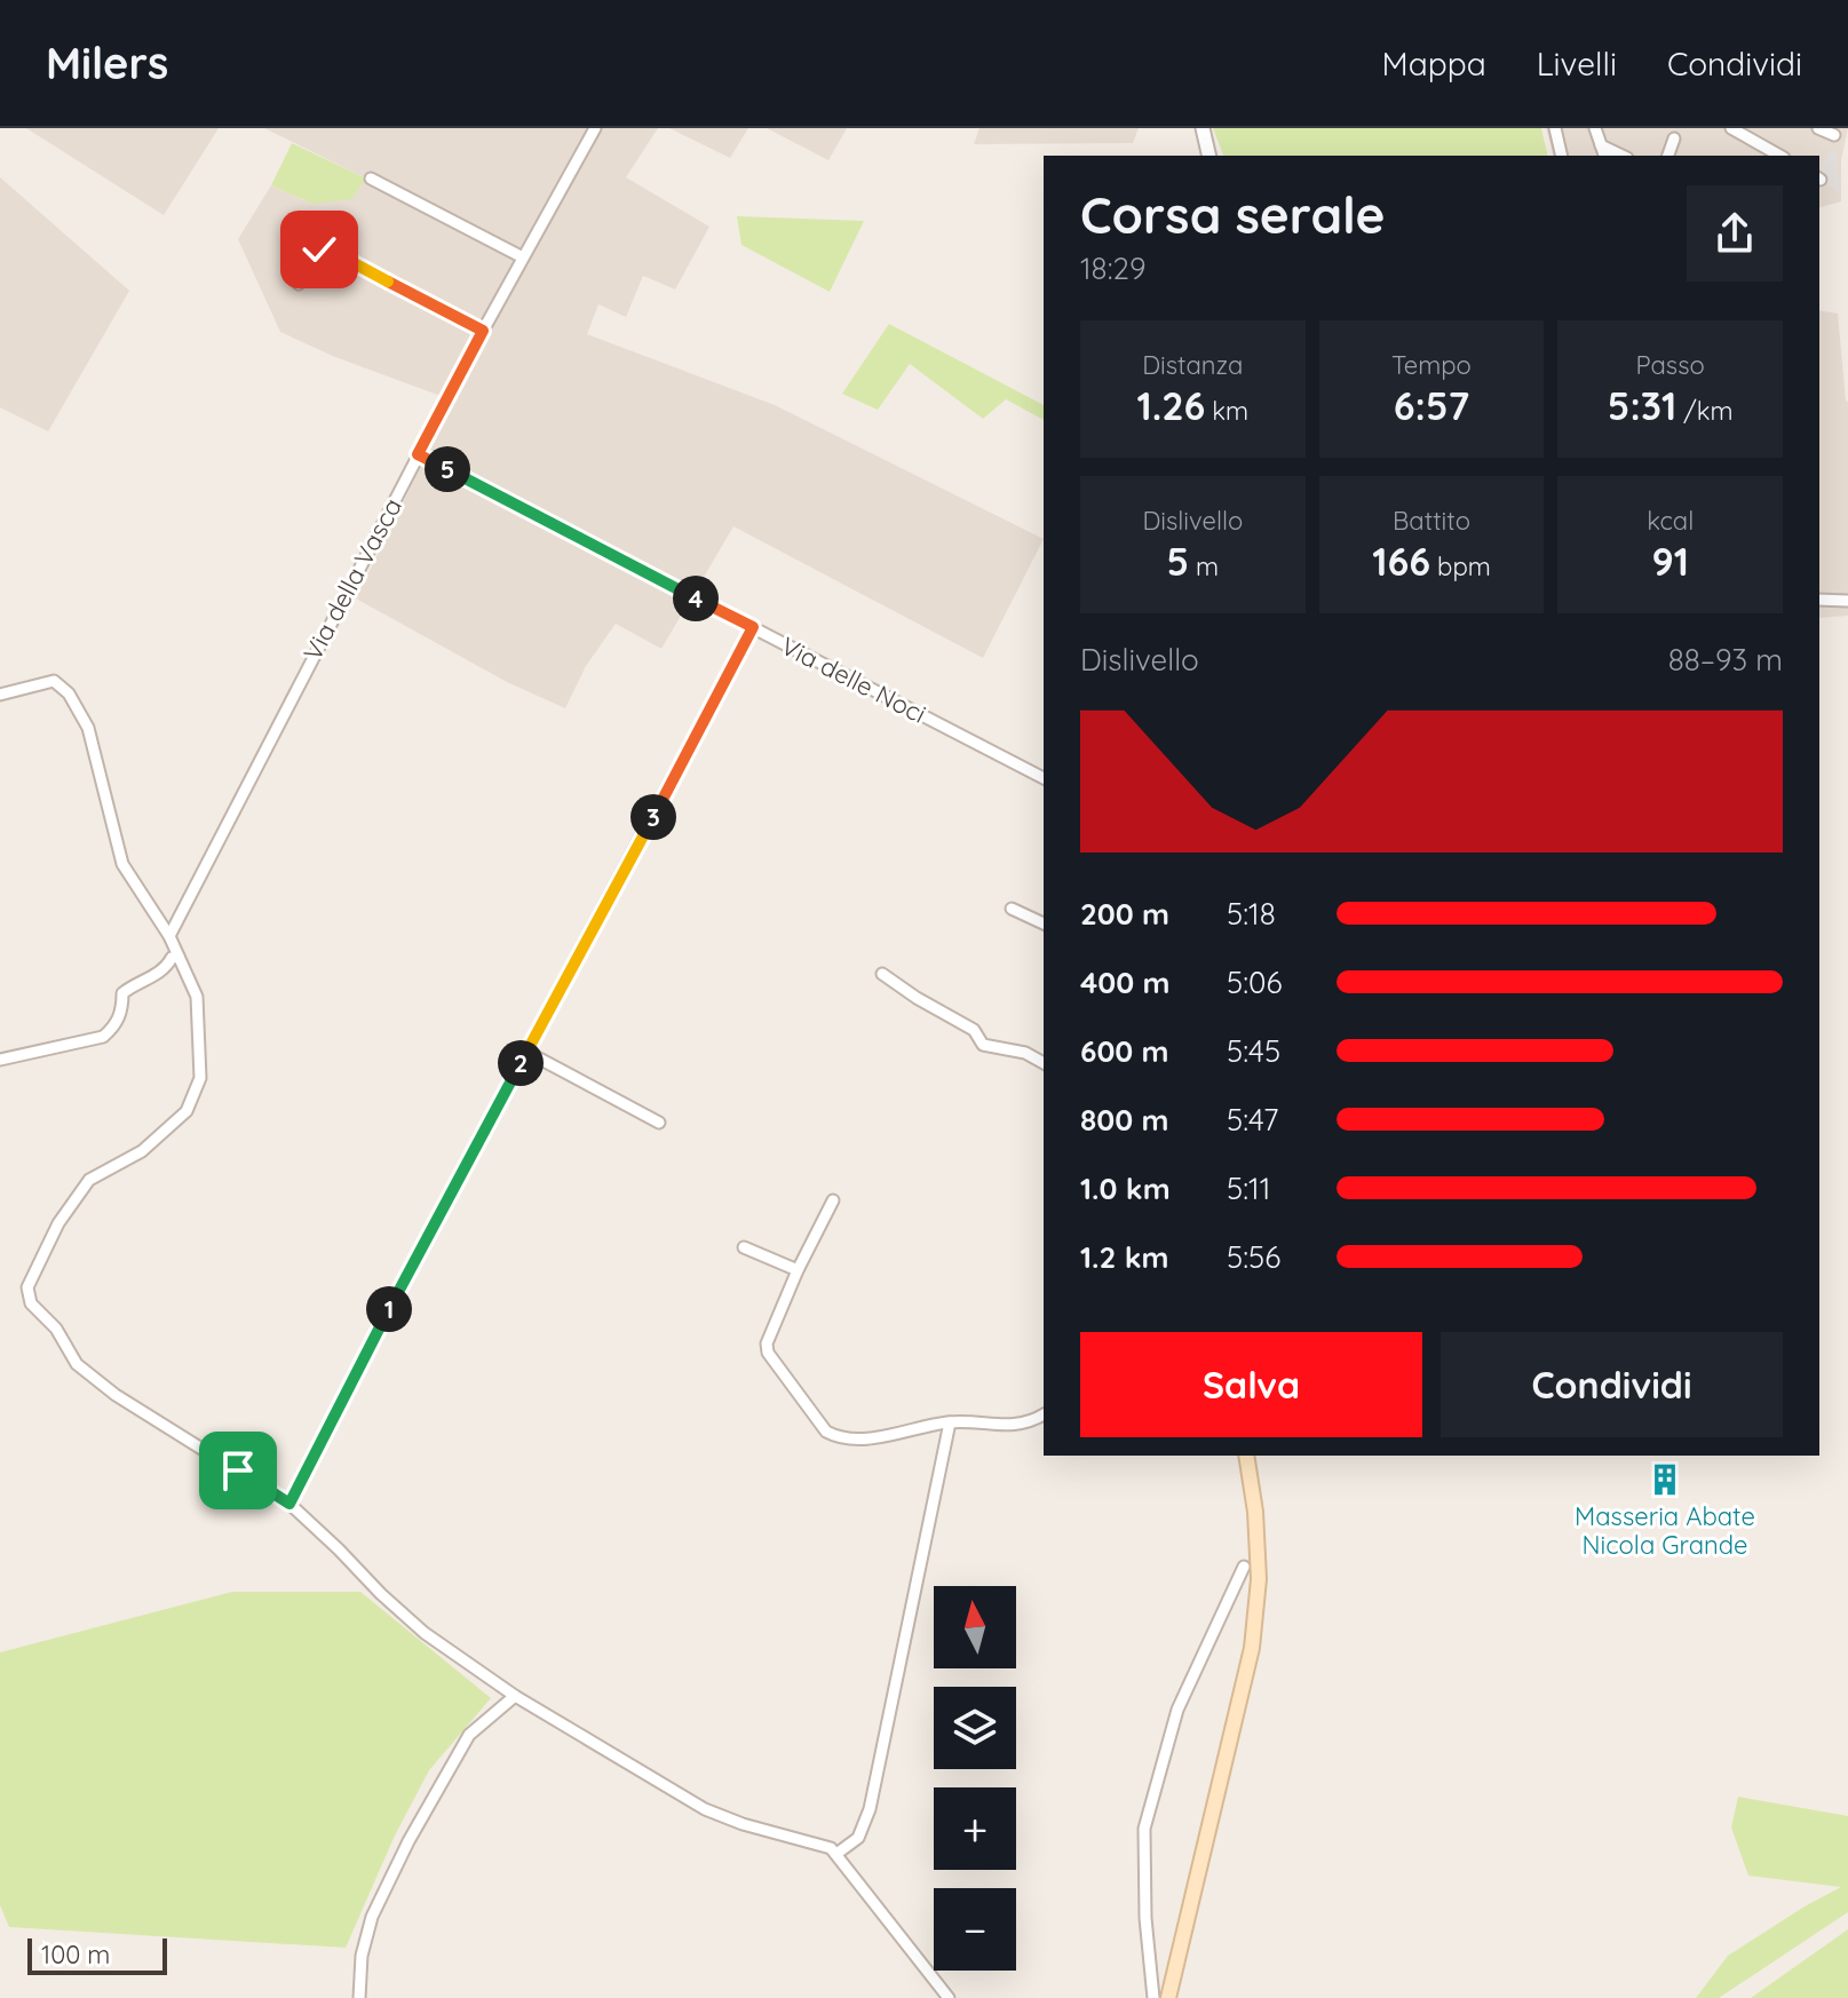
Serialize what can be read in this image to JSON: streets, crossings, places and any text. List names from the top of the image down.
{
  "streets": {
    "street": ["Via della Vasca", "Via delle Noci"]
  },
  "crossings": [
    ["Via della Vasca", "Via delle Noci"]
  ],
  "places": {
    "building": ["Masseria Abate Nicola Grande"]
  },
  "scale_bar": "100 m",
  "north": "top",
  "page": {
    "header": "Milers",
    "nav": ["Mappa", "Livelli", "Condividi"],
    "heading": ["Corsa serale", "18:29"],
    "stats": [
      ["Distanza", "1.26 km"],
      ["Tempo", "6:57"],
      ["Passo", "5:31 /km"],
      ["Dislivello", "5 m"],
      ["Battito", "166 bpm"],
      ["kcal", "91"]
    ],
    "pins": [
      "5",
      "4",
      "3",
      "2",
      "1"
    ],
    "chart": ["Dislivello", "88–93 m"],
    "list": [
      {
        "name": "200 m",
        "note": "5:18"
      },
      {
        "name": "400 m",
        "note": "5:06"
      },
      {
        "name": "600 m",
        "note": "5:45"
      },
      {
        "name": "800 m",
        "note": "5:47"
      },
      {
        "name": "1.0 km",
        "note": "5:11"
      },
      {
        "name": "1.2 km",
        "note": "5:56"
      }
    ],
    "buttons": ["Salva", "Condividi"],
    "map_buttons": ["+", "−"],
    "scale": "100 m"
  }
}
